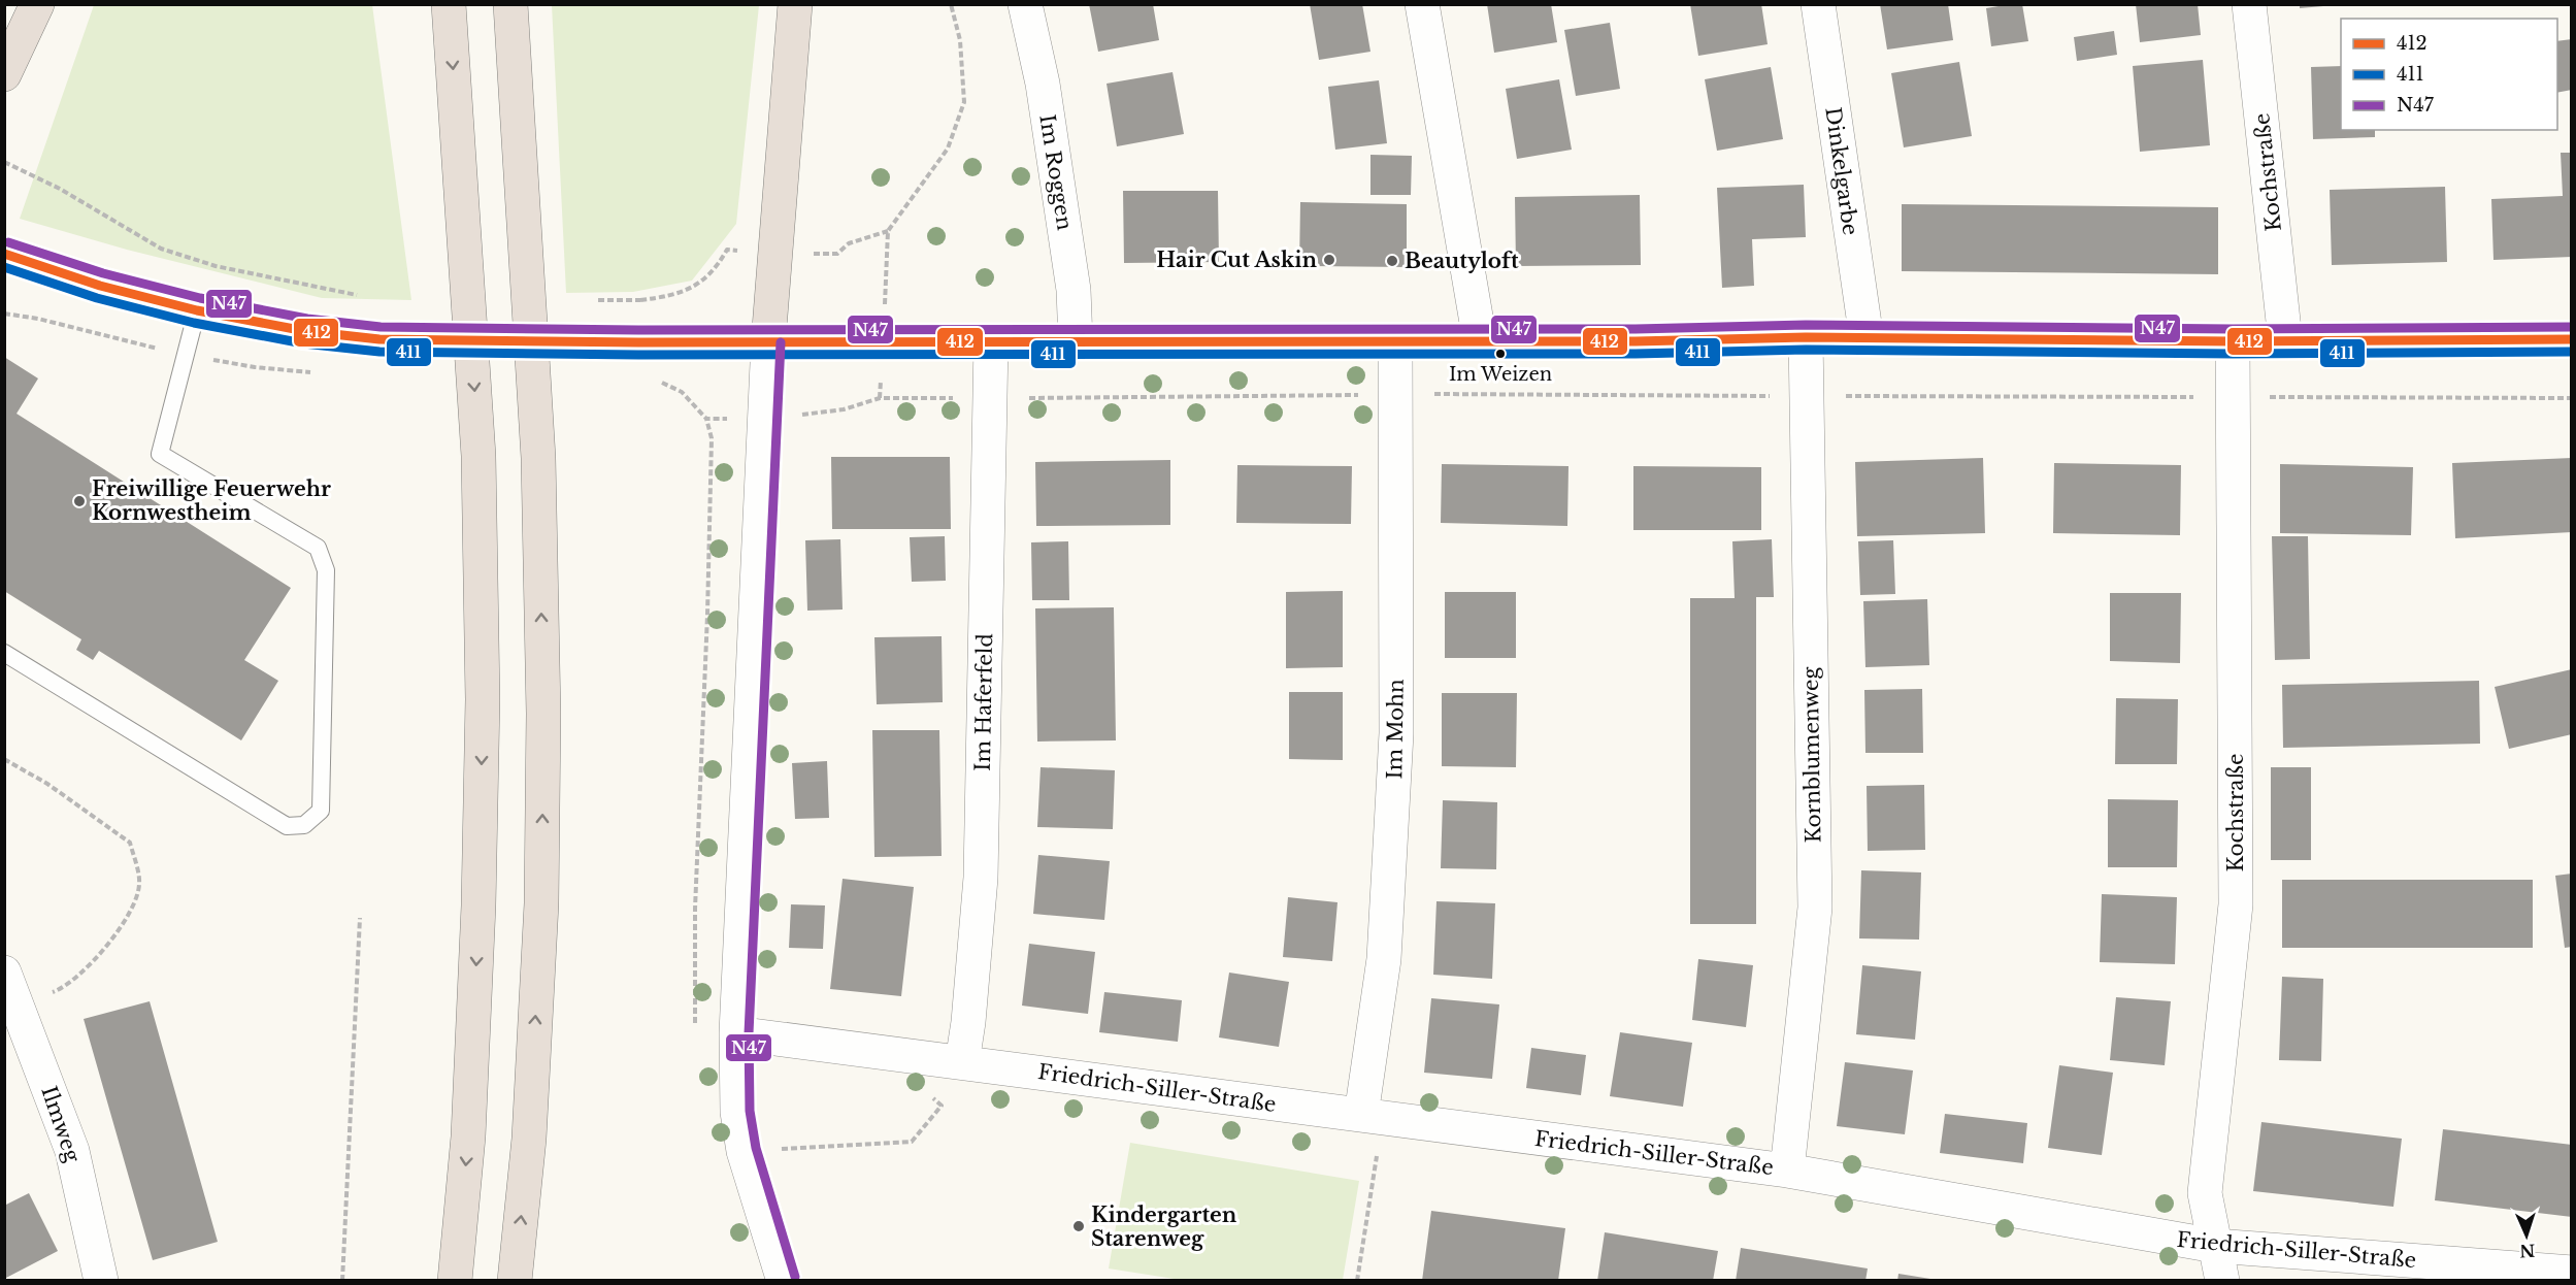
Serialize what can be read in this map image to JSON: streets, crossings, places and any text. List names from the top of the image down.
{
  "streets": {
    "street": [
      "Dinkelgarbe",
      "Im Roggen",
      "Kochstraße",
      "Im Haferfeld",
      "Im Mohn",
      "Kornblumenweg",
      "Friedrich-Siller-Straße",
      "Ilmweg"
    ]
  },
  "crossings": [
    ["Kochstraße", "Friedrich-Siller-Straße"],
    ["Im Haferfeld", "Friedrich-Siller-Straße"],
    ["Im Mohn", "Friedrich-Siller-Straße"],
    ["Kornblumenweg", "Friedrich-Siller-Straße"]
  ],
  "places": [
    "Hair Cut Askin",
    "Beautyloft",
    "Im Weizen",
    "Freiwillige Feuerwehr Kornwestheim",
    "Kindergarten Starenweg"
  ],
  "lines": ["transit line N47", "transit line 412", "transit line 411"],
  "legend": ["412", "411", "N47"],
  "north": "bottom"
}
